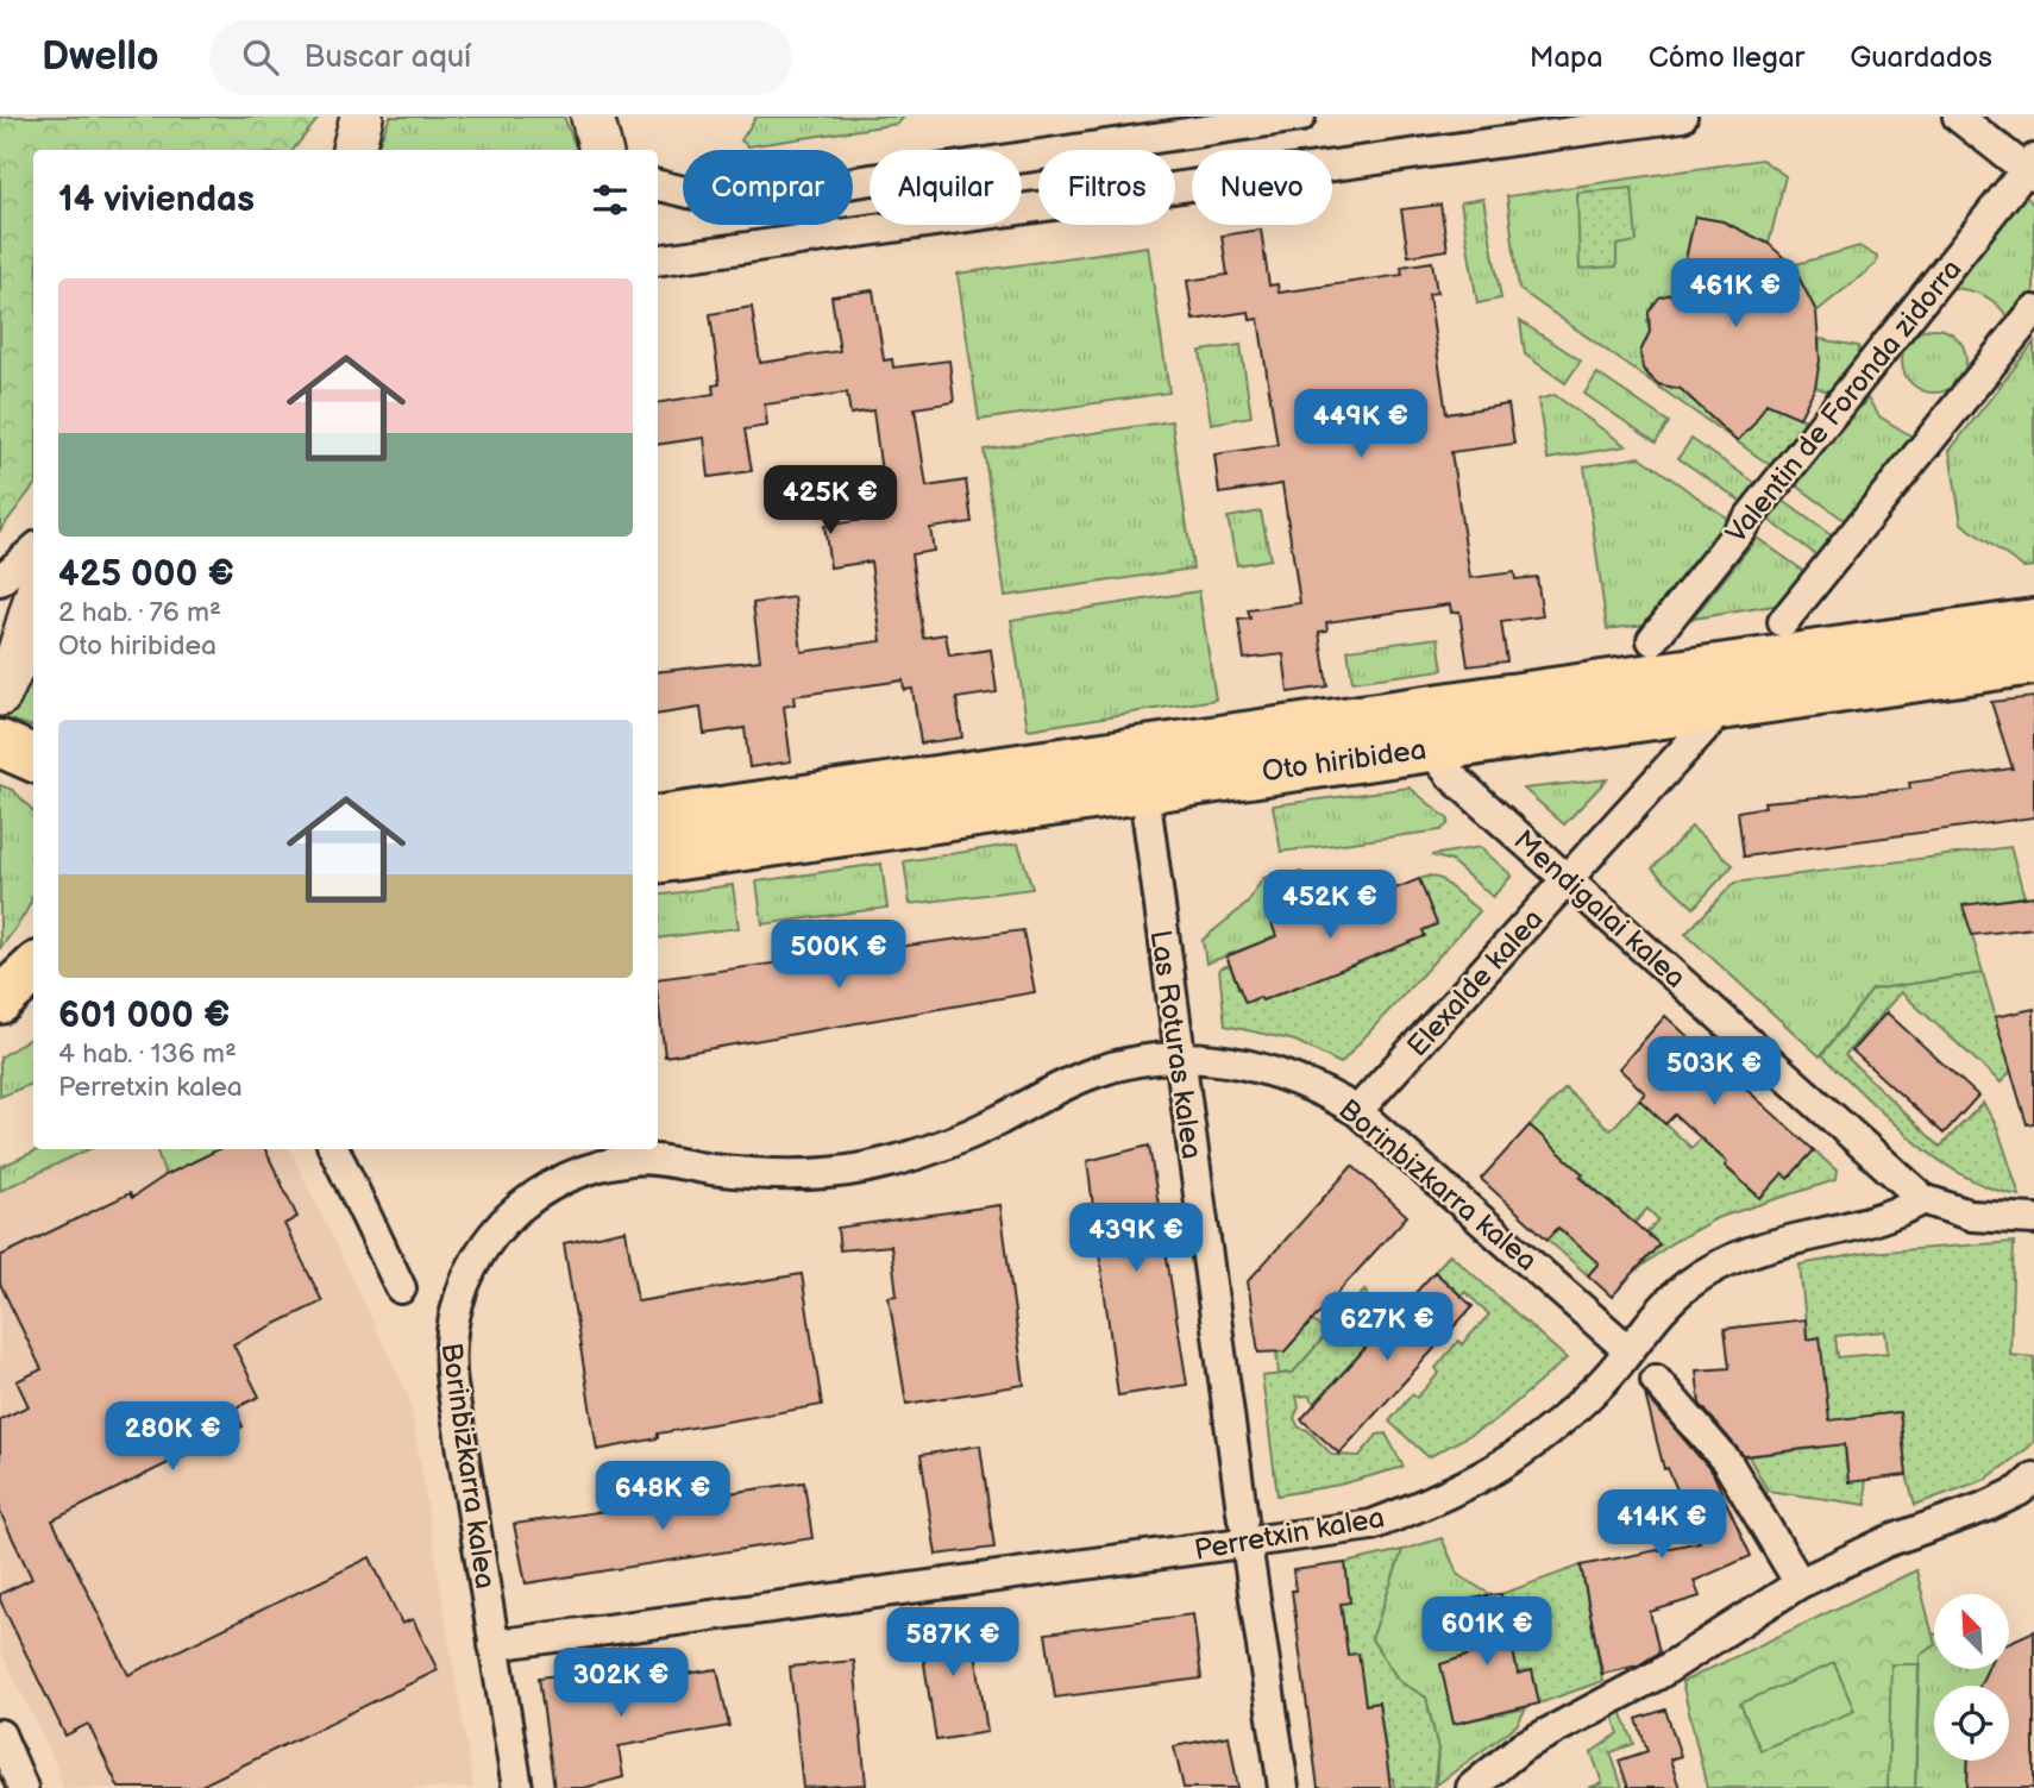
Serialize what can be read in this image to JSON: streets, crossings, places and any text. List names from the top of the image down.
{
  "streets": {
    "main road": ["Oto hiribidea"],
    "street": [
      "Valentin de Foronda zidorra",
      "Mendigalai kalea",
      "Elexalde kalea",
      "Las Roturas kalea",
      "Borinbizkarra kalea",
      "Perretxin kalea"
    ]
  },
  "crossings": [
    ["Oto hiribidea", "Mendigalai kalea"],
    ["Oto hiribidea", "Elexalde kalea"],
    ["Mendigalai kalea", "Elexalde kalea"],
    ["Mendigalai kalea", "Perretxin kalea"],
    ["Elexalde kalea", "Borinbizkarra kalea"],
    ["Las Roturas kalea", "Borinbizkarra kalea"],
    ["Las Roturas kalea", "Perretxin kalea"],
    ["Borinbizkarra kalea", "Perretxin kalea"]
  ],
  "north": "top left",
  "page": {
    "header": "Dwello",
    "search": "Buscar aquí",
    "nav": ["Mapa", "Cómo llegar", "Guardados"],
    "chip": [
      "Comprar",
      "Alquilar",
      "Filtros",
      "Nuevo"
    ],
    "heading": "14 viviendas",
    "list": [
      {
        "name": "425 000 €",
        "note": "2 hab. · 76 m² · Oto hiribidea"
      },
      {
        "name": "601 000 €",
        "note": "4 hab. · 136 m² · Perretxin kalea"
      }
    ],
    "price": [
      "461K €",
      "449K €",
      "425K €",
      "452K €",
      "500K €",
      "503K €",
      "439K €",
      "627K €",
      "280K €",
      "648K €",
      "414K €",
      "601K €",
      "587K €",
      "302K €"
    ]
  }
}
